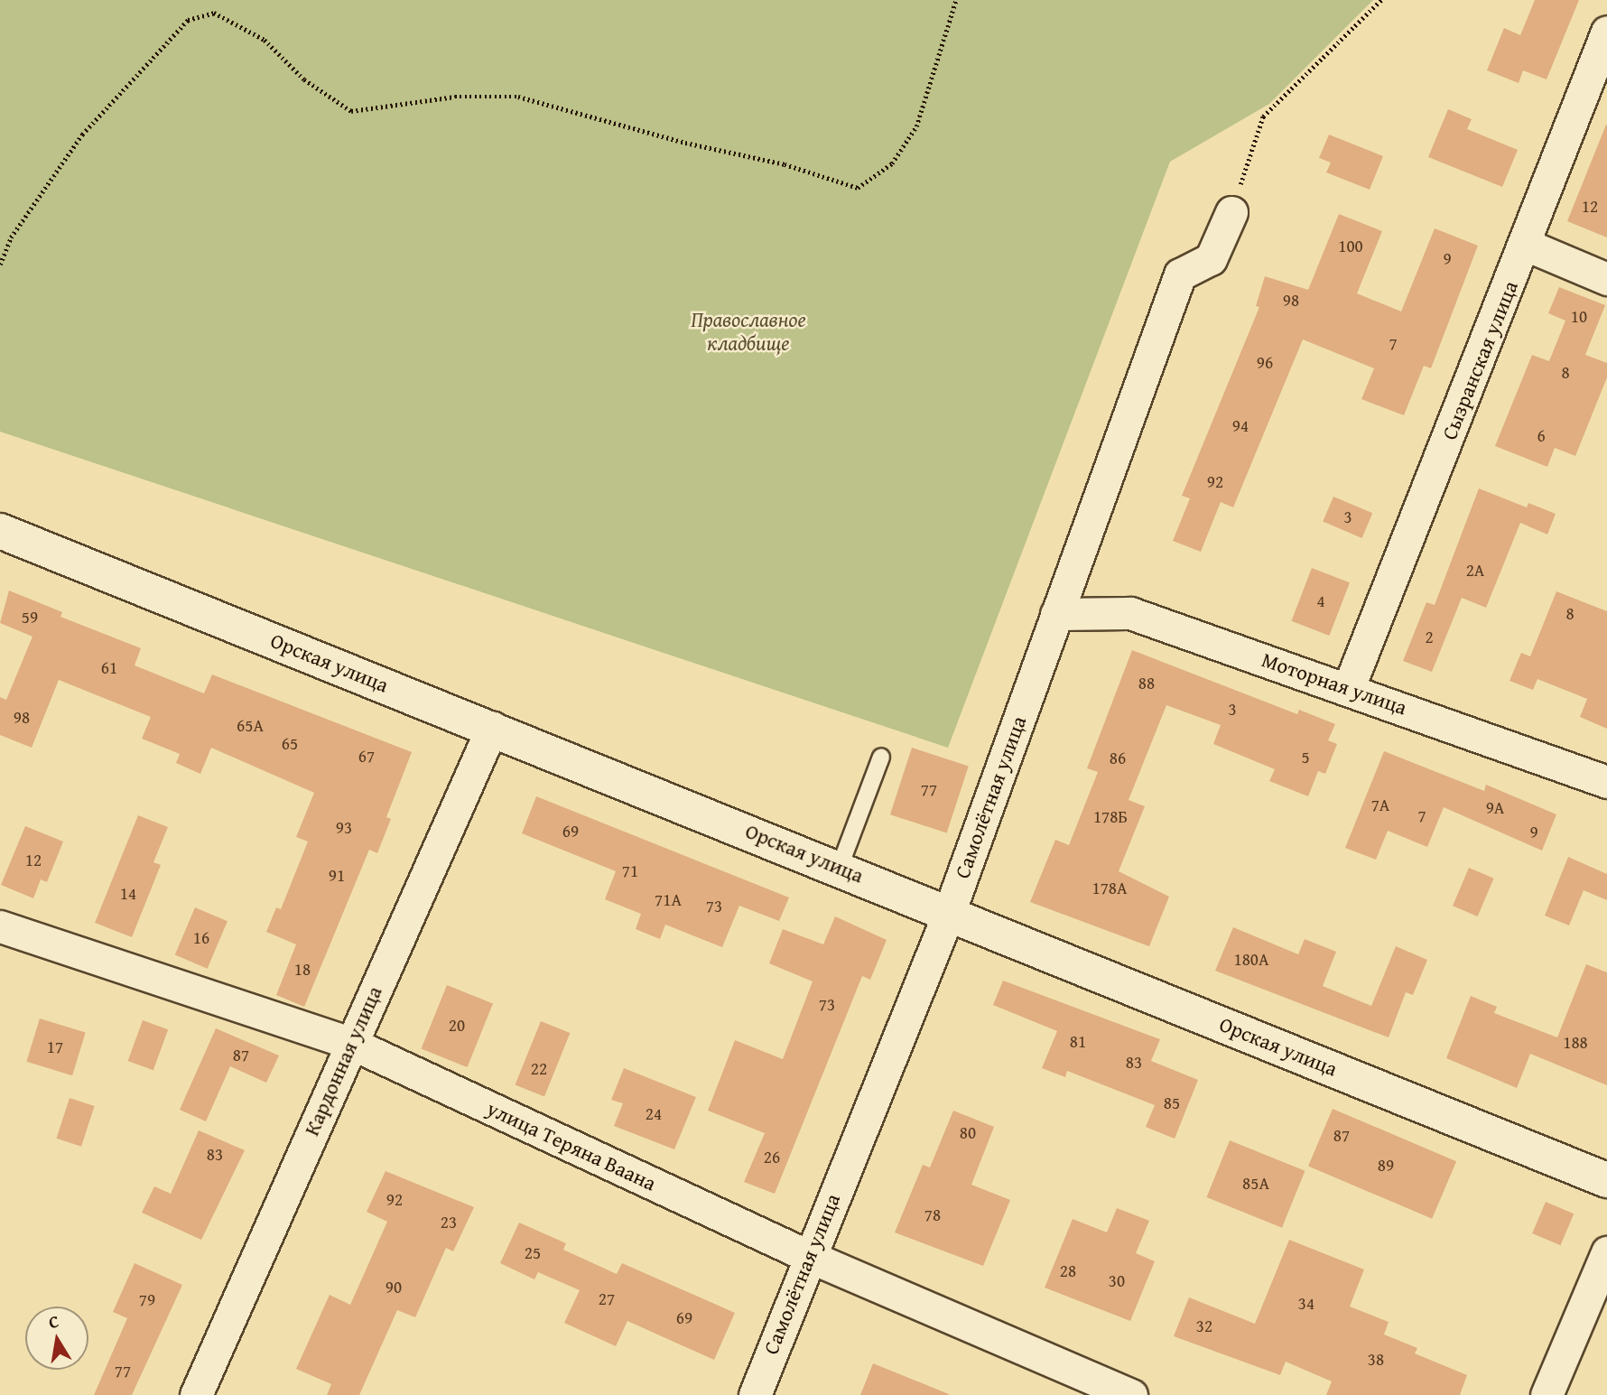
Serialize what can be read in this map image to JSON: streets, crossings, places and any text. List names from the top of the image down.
{
  "streets": {
    "main road": ["Орская улица"],
    "street": [
      "Сызранская улица",
      "Моторная улица",
      "Самолётная улица",
      "Кардонная улица",
      "улица Теряна Ваана"
    ]
  },
  "crossings": [
    ["Сызранская улица", "Моторная улица"],
    ["Орская улица", "Самолётная улица"],
    ["Орская улица", "Кардонная улица"],
    ["Моторная улица", "Самолётная улица"],
    ["Самолётная улица", "улица Теряна Ваана"],
    ["Кардонная улица", "улица Теряна Ваана"]
  ],
  "parks": ["Православное кладбище"],
  "house_numbers": [
    "12",
    "100",
    "9",
    "98",
    "10",
    "7",
    "96",
    "8",
    "94",
    "6",
    "92",
    "3",
    "2А",
    "4",
    "8",
    "59",
    "2",
    "61",
    "88",
    "3",
    "98",
    "65А",
    "65",
    "67",
    "5",
    "86",
    "77",
    "7А",
    "9А",
    "7",
    "178Б",
    "93",
    "69",
    "9",
    "12",
    "71",
    "91",
    "178А",
    "14",
    "71А",
    "73",
    "16",
    "180А",
    "18",
    "73",
    "20",
    "81",
    "188",
    "17",
    "87",
    "83",
    "22",
    "85",
    "24",
    "80",
    "87",
    "83",
    "26",
    "89",
    "85А",
    "92",
    "78",
    "23",
    "25",
    "28",
    "30",
    "90",
    "27",
    "79",
    "34",
    "69",
    "32",
    "38",
    "77"
  ],
  "north": "top"
}
